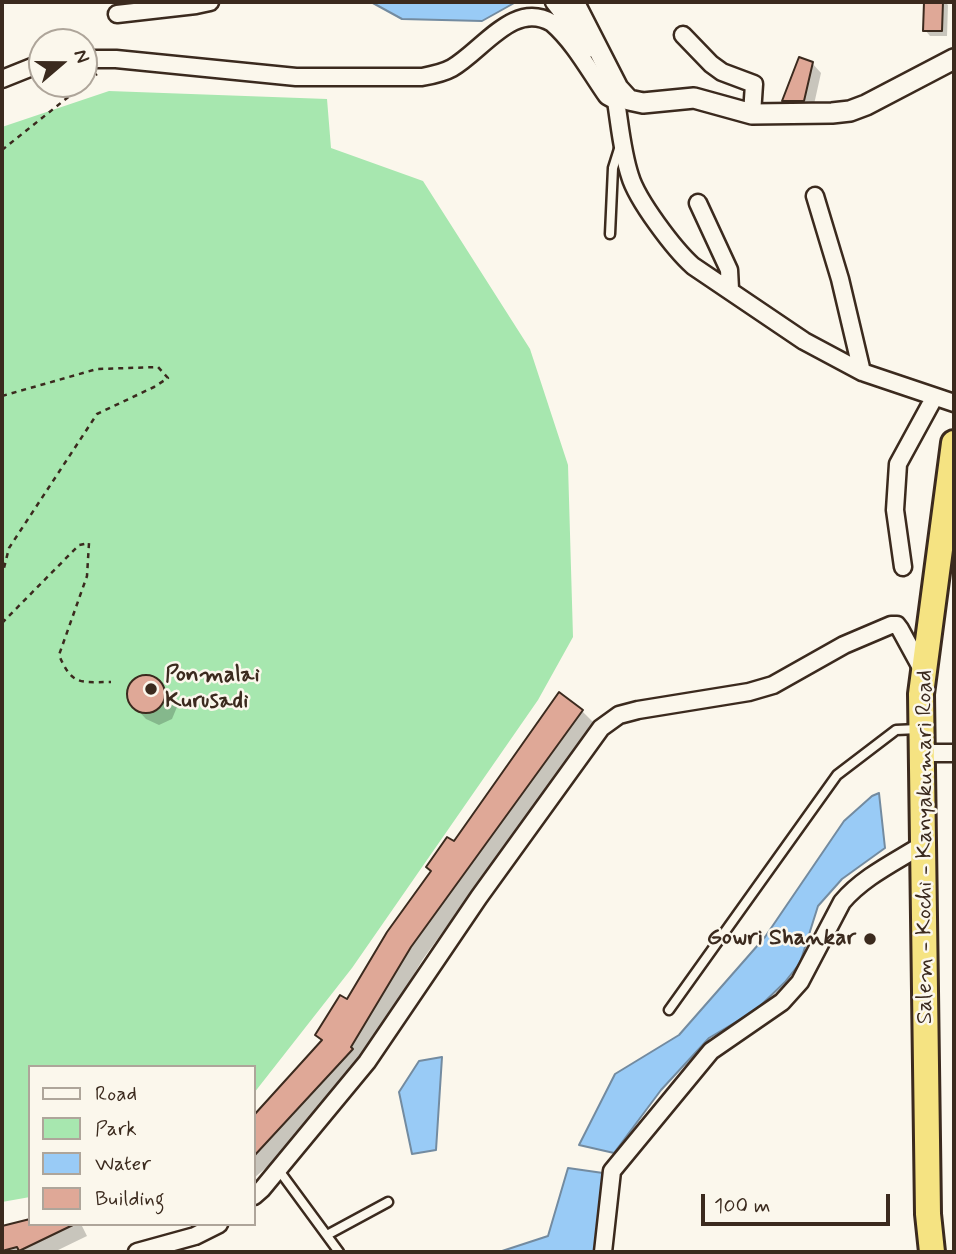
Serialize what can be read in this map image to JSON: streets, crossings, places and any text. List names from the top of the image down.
{
  "streets": {
    "highway": ["Salem - Kochi - Kanyakumari Road"]
  },
  "places": ["Ponmalai Kurusadi", "Gowri Shankar"],
  "legend": [
    "Road",
    "Park",
    "Water",
    "Building"
  ],
  "scale_bar": "100 m",
  "north": "right"
}
